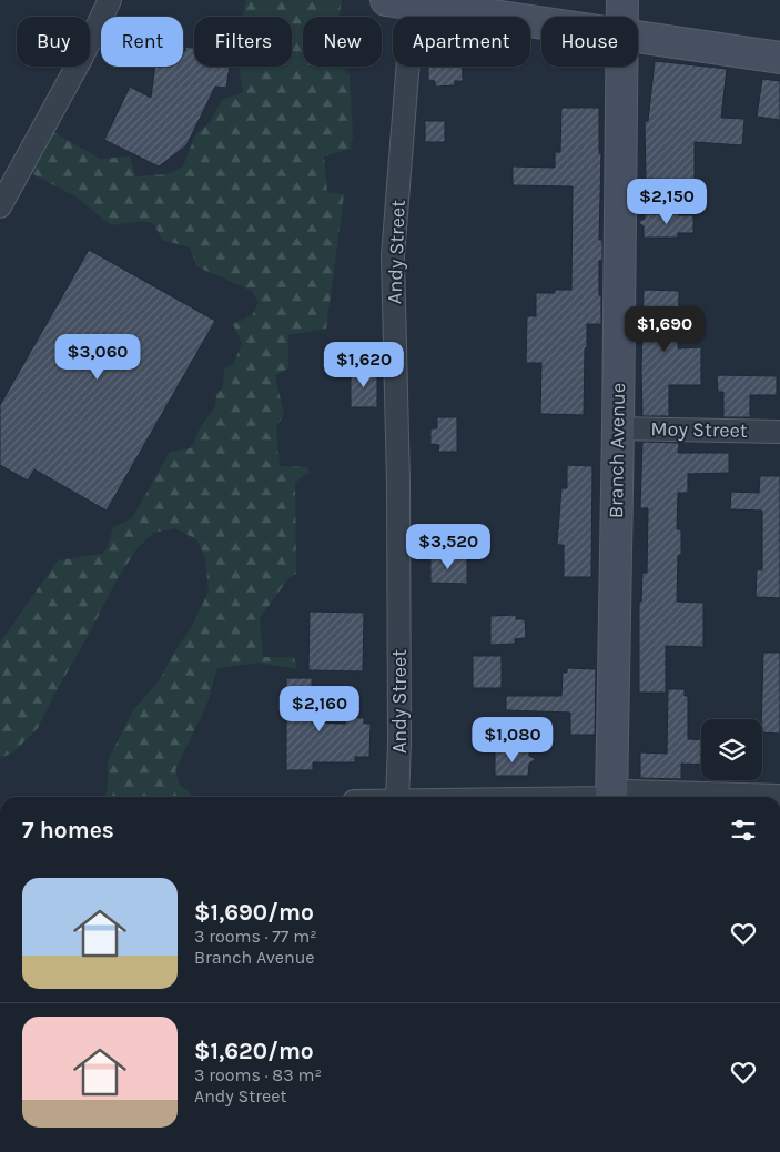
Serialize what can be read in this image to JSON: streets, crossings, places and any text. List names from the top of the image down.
{
  "streets": {
    "main road": ["Branch Avenue"],
    "street": ["Andy Street", "Moy Street"]
  },
  "crossings": [
    ["Moy Street", "Branch Avenue"]
  ],
  "page": {
    "chip": [
      "Buy",
      "Rent",
      "Filters",
      "New",
      "Apartment",
      "House"
    ],
    "price": [
      "$2,150",
      "$1,690",
      "$3,060",
      "$1,620",
      "$3,520",
      "$2,160",
      "$1,080"
    ],
    "heading": "7 homes",
    "list": [
      {
        "name": "$1,690/mo",
        "note": "3 rooms · 77 m² · Branch Avenue"
      },
      {
        "name": "$1,620/mo",
        "note": "3 rooms · 83 m² · Andy Street"
      }
    ]
  }
}
